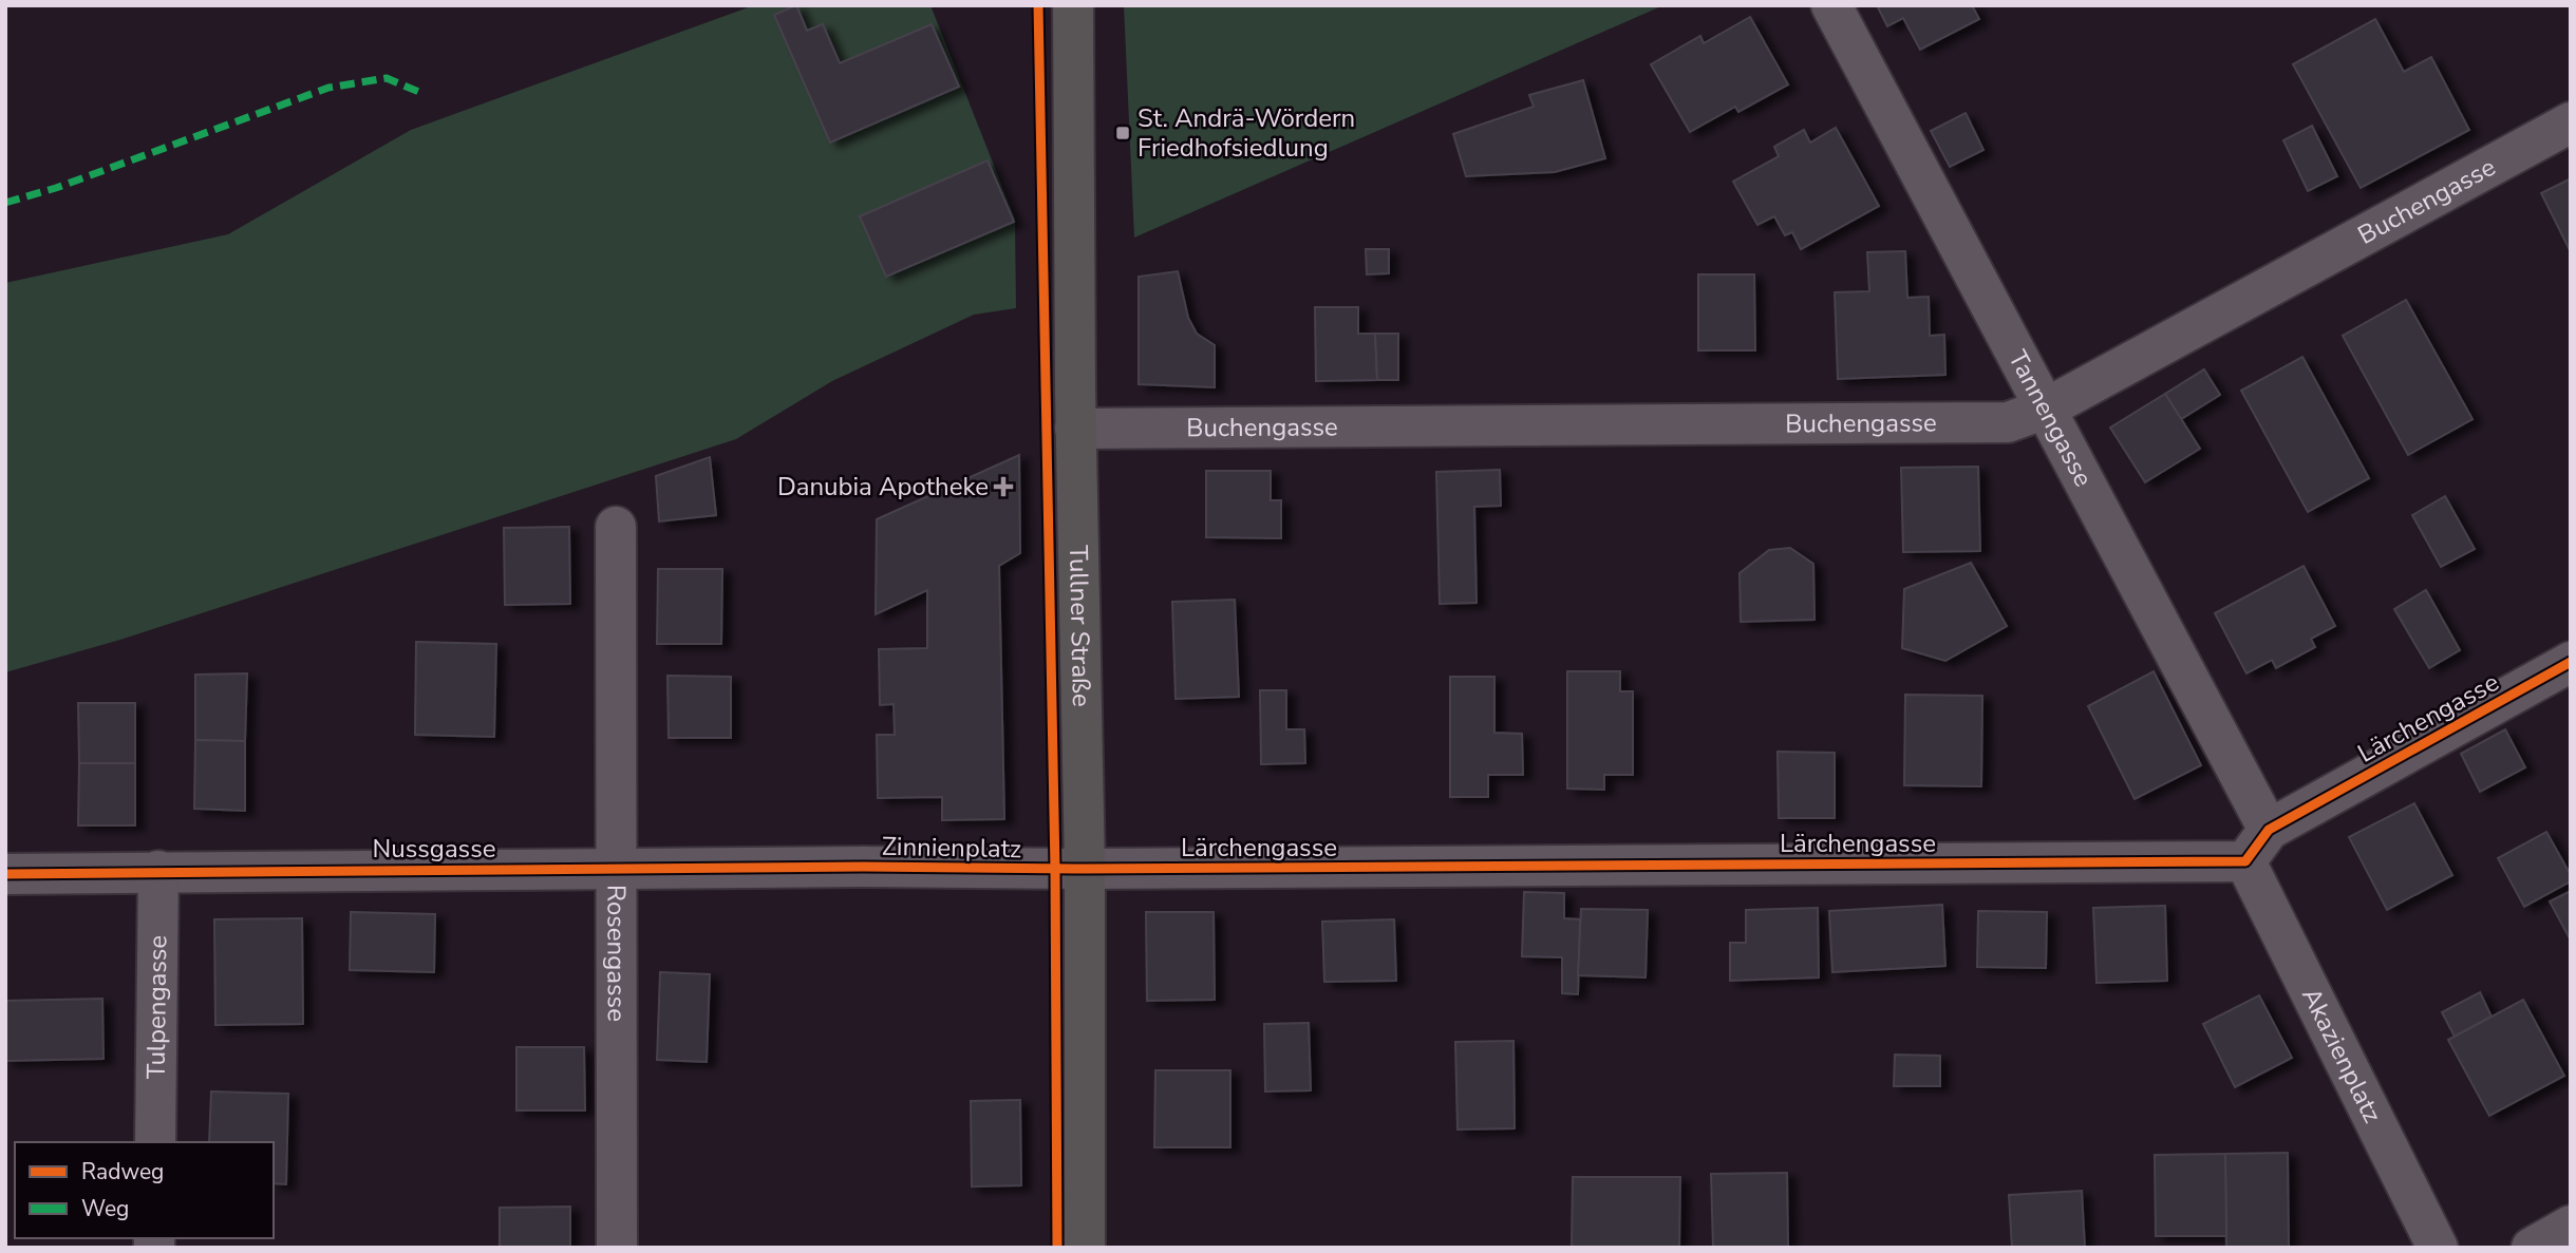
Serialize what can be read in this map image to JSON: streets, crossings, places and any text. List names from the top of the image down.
{
  "streets": {
    "main road": ["Tullner Straße"],
    "street": [
      "Buchengasse",
      "Tannengasse",
      "Lärchengasse",
      "Zinnienplatz",
      "Nussgasse",
      "Rosengasse",
      "Tulpengasse",
      "Akazienplatz"
    ]
  },
  "crossings": [
    ["Buchengasse", "Tannengasse"],
    ["Buchengasse", "Tullner Straße"],
    ["Tannengasse", "Lärchengasse"],
    ["Tannengasse", "Akazienplatz"],
    ["Tullner Straße", "Lärchengasse"],
    ["Tullner Straße", "Zinnienplatz"],
    ["Lärchengasse", "Zinnienplatz"],
    ["Lärchengasse", "Akazienplatz"],
    ["Zinnienplatz", "Nussgasse"],
    ["Nussgasse", "Rosengasse"],
    ["Nussgasse", "Tulpengasse"]
  ],
  "places": {
    "transit": ["St. Andrä-Wördern Friedhofsiedlung"],
    "health": ["Danubia Apotheke"]
  },
  "legend": ["Radweg", "Weg"]
}
